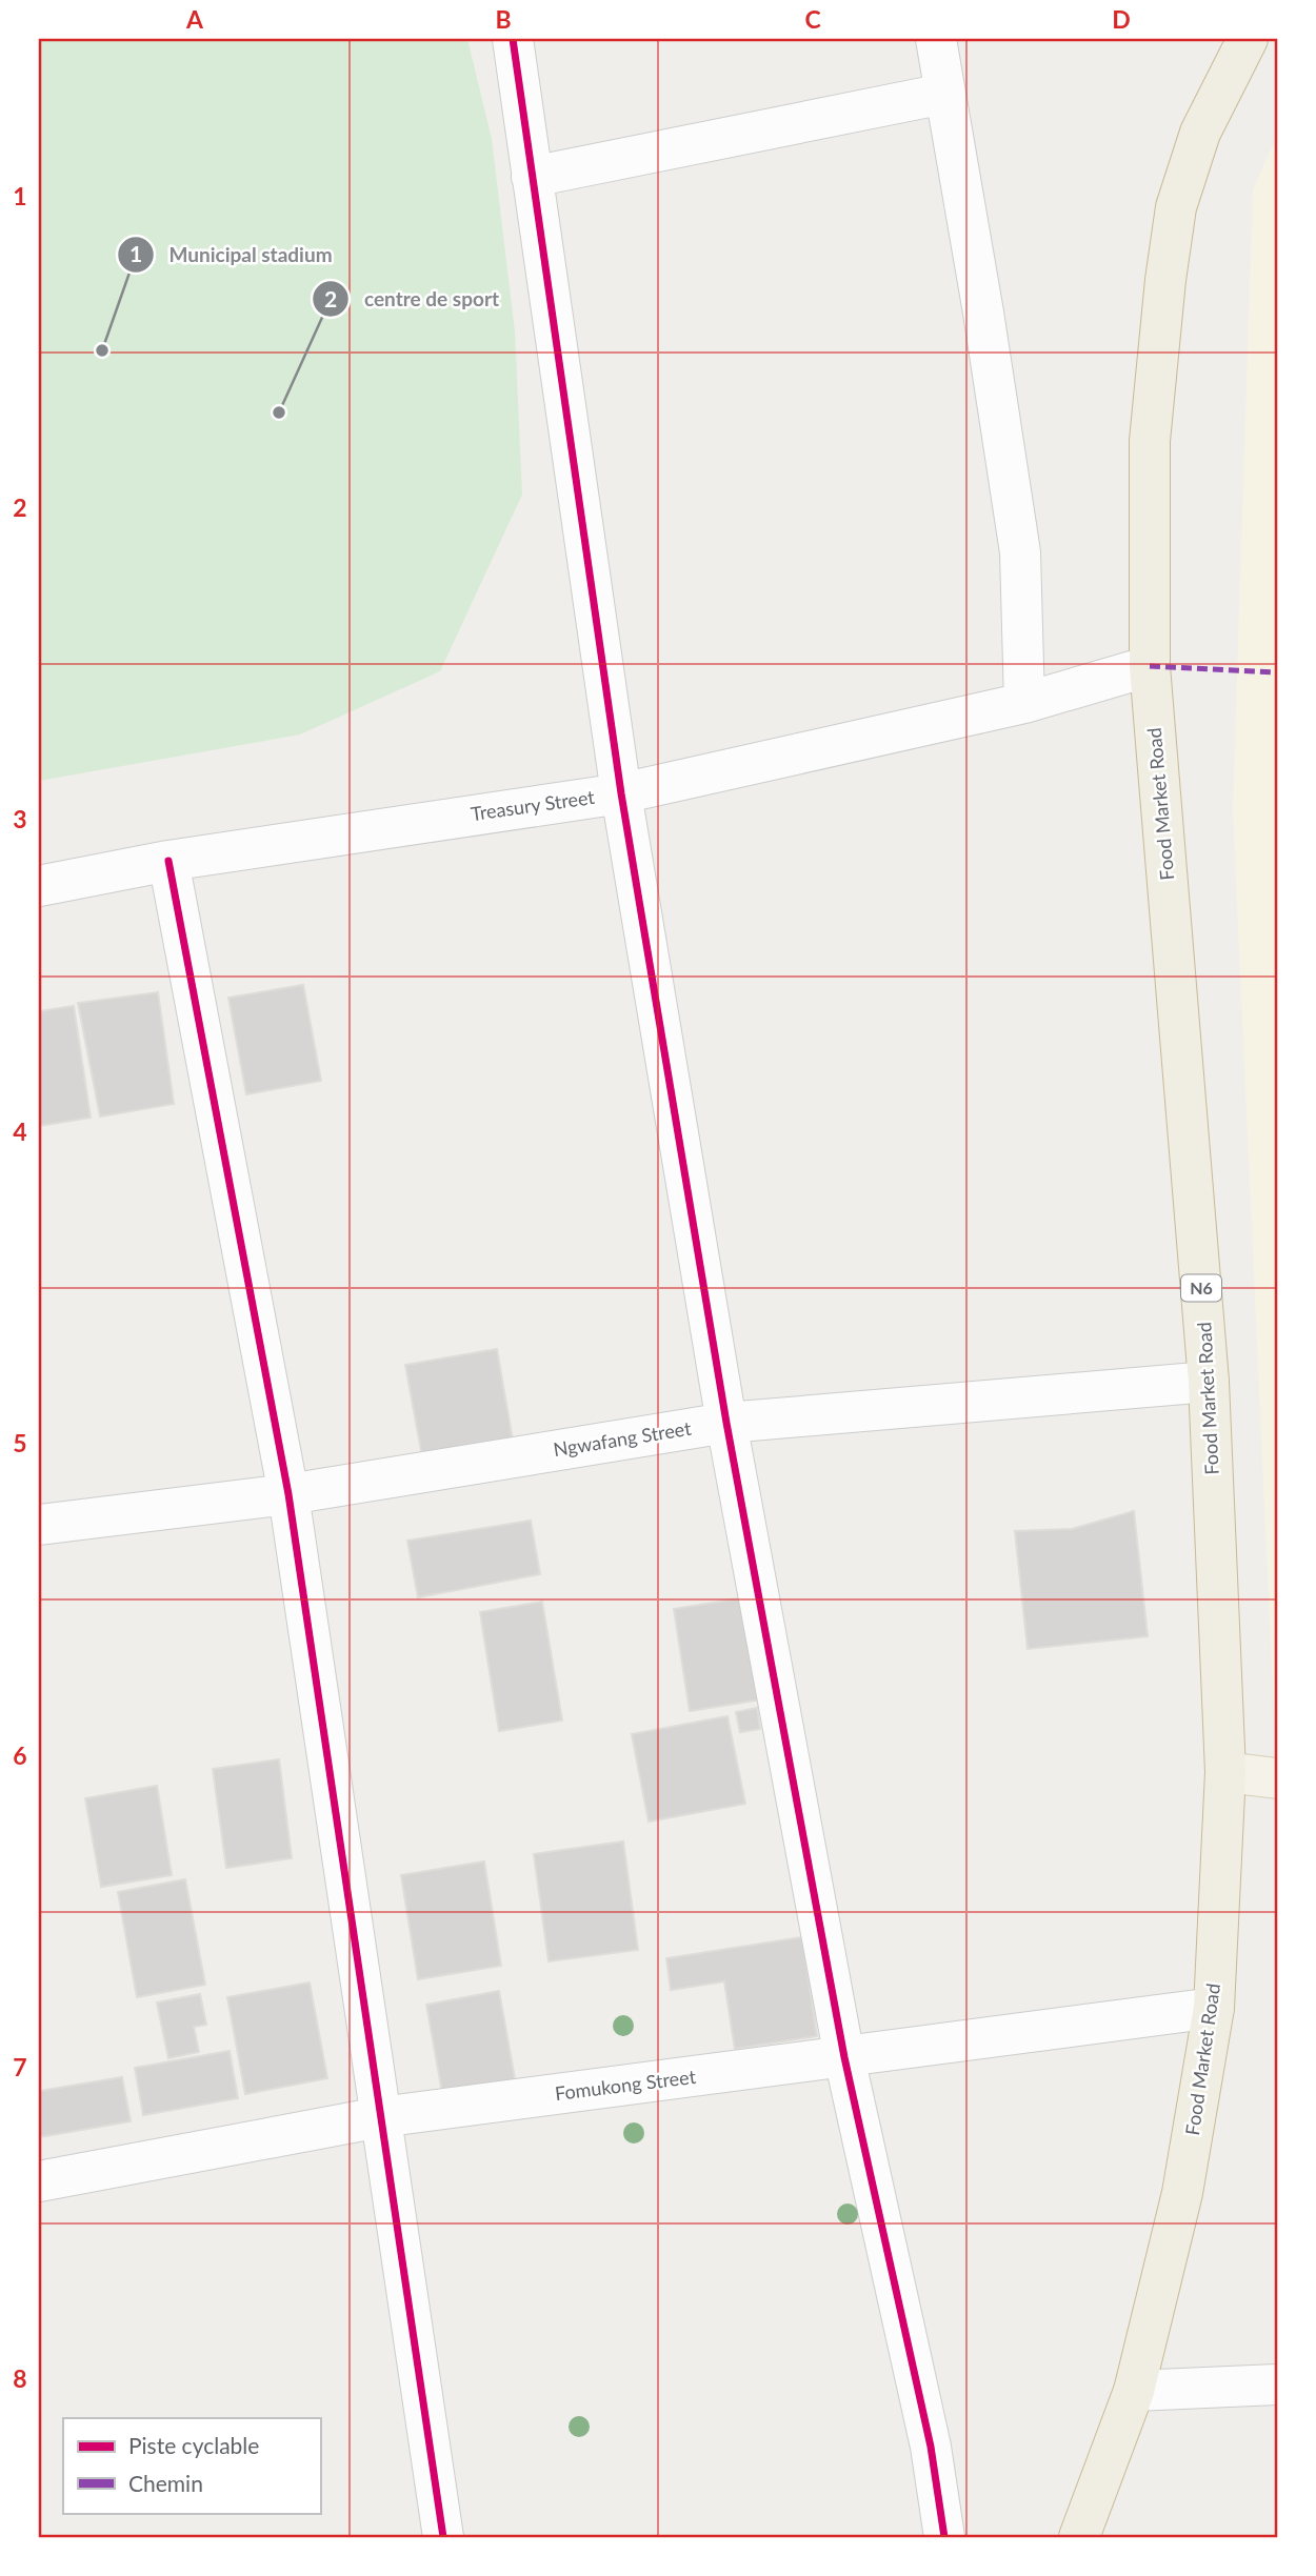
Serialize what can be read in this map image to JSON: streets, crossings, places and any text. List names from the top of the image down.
{
  "streets": {
    "highway": ["Food Market Road", "N6"],
    "street": ["Treasury Street", "Ngwafang Street", "Fomukong Street"]
  },
  "crossings": [
    ["Food Market Road", "Treasury Street"],
    ["Food Market Road", "Ngwafang Street"],
    ["Food Market Road", "Fomukong Street"]
  ],
  "places": ["Municipal stadium", "centre de sport"],
  "legend": ["Piste cyclable", "Chemin"],
  "grid": {
    "columns": [
      "A",
      "B",
      "C",
      "D"
    ],
    "rows": [
      "1",
      "2",
      "3",
      "4",
      "5",
      "6",
      "7",
      "8"
    ]
  }
}
